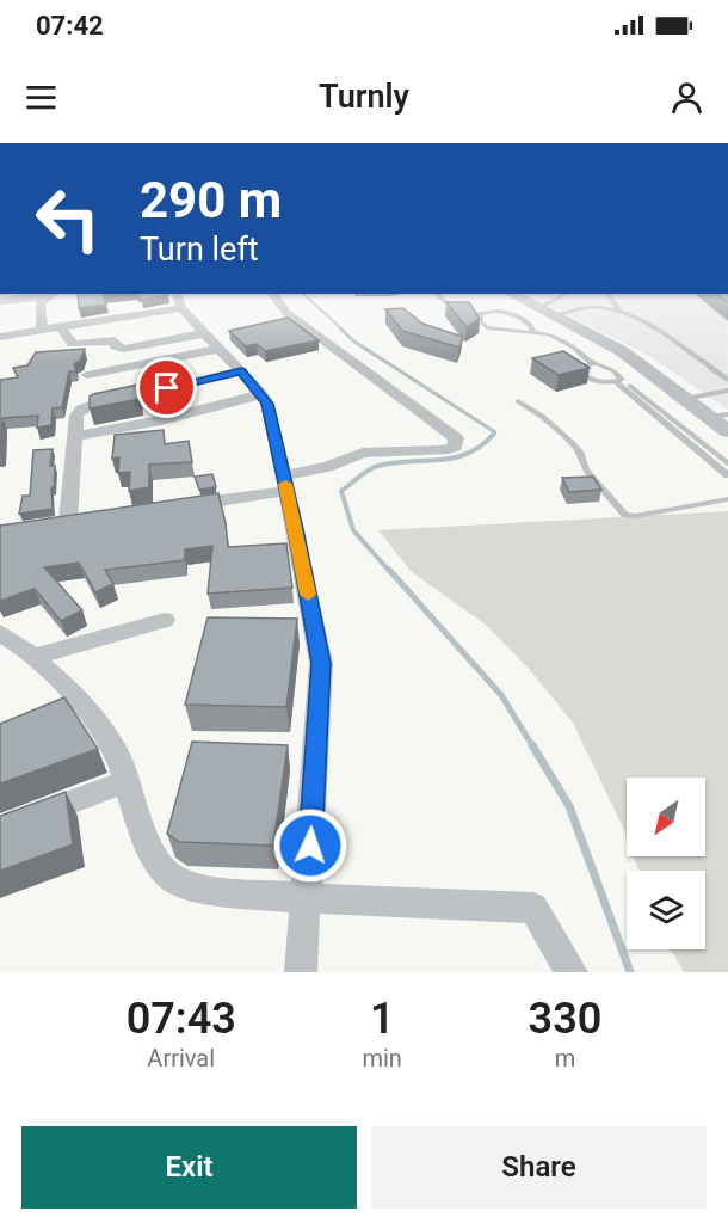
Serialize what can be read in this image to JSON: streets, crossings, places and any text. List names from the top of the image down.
{
  "north": "bottom left",
  "page": {
    "status": "07:42",
    "header": "Turnly",
    "turn": ["290 m", "Turn left"],
    "eta": [
      "07:43",
      "Arrival",
      "1",
      "min",
      "330",
      "m"
    ],
    "buttons": ["Exit", "Share"]
  }
}
